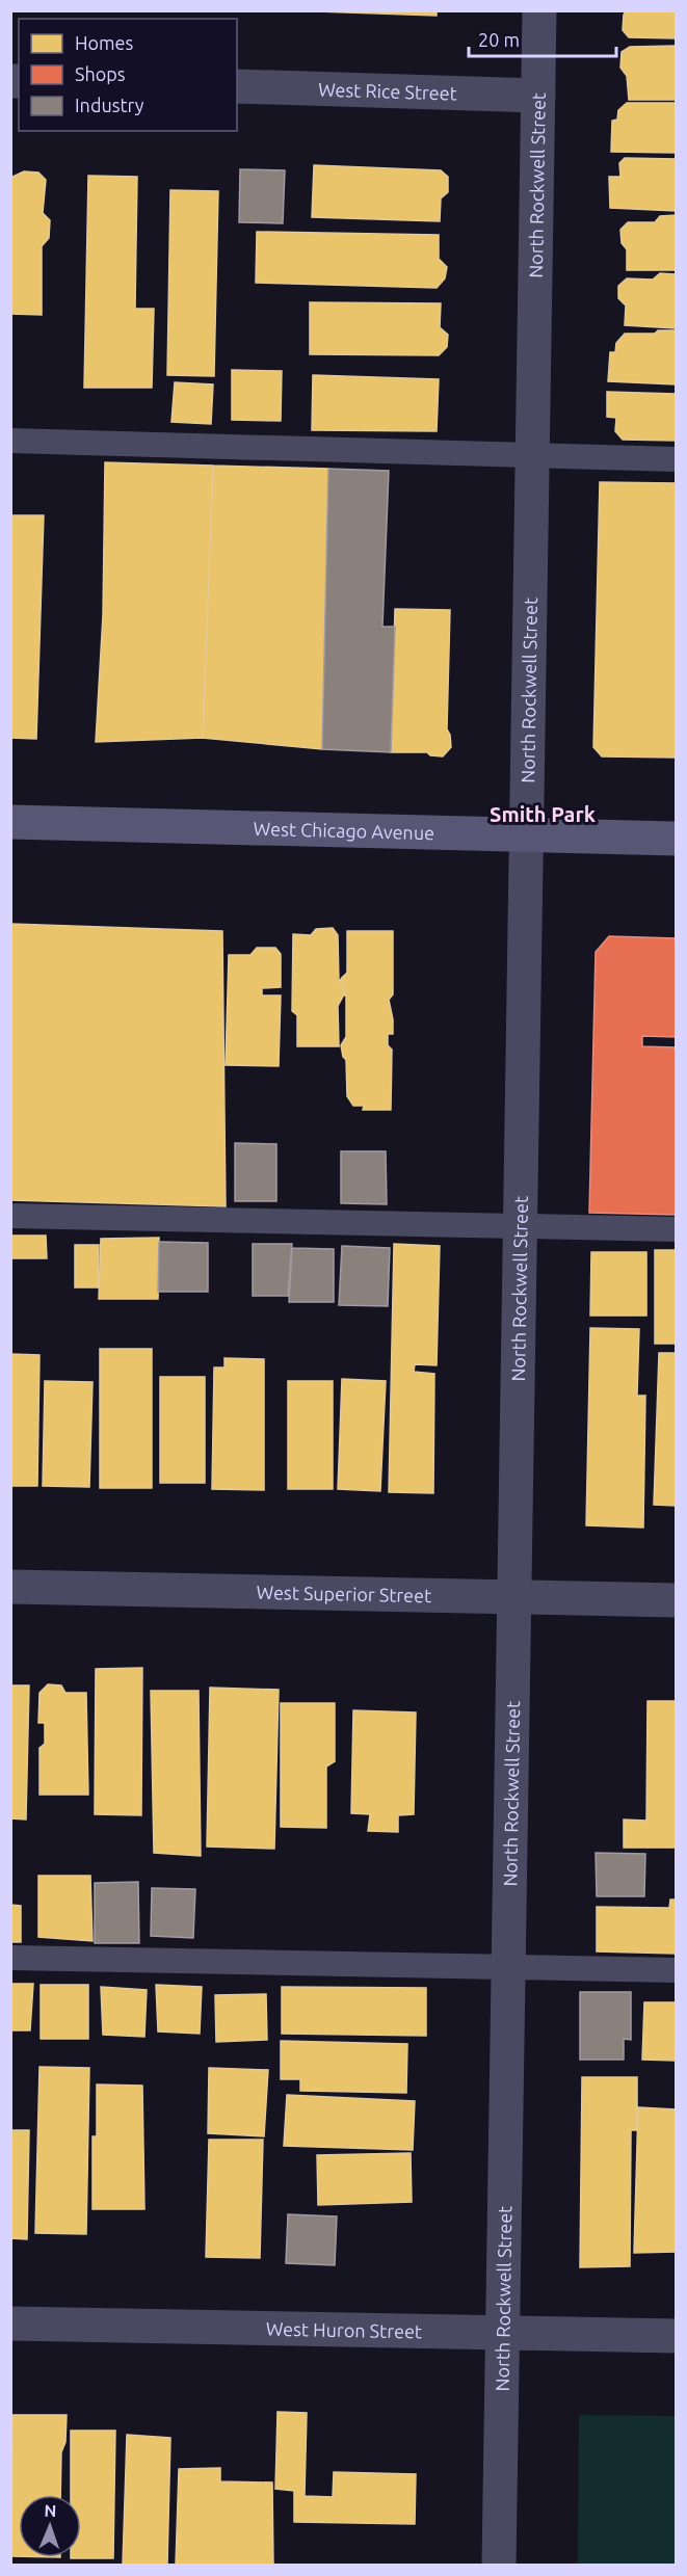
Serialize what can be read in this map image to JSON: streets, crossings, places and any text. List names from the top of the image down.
{
  "streets": {
    "main road": ["West Chicago Avenue"],
    "street": [
      "West Rice Street",
      "North Rockwell Street",
      "West Superior Street",
      "West Huron Street"
    ]
  },
  "crossings": [
    ["West Rice Street", "North Rockwell Street"],
    ["North Rockwell Street", "West Chicago Avenue"],
    ["North Rockwell Street", "West Superior Street"],
    ["North Rockwell Street", "West Huron Street"]
  ],
  "districts": ["Smith Park"],
  "legend": ["Homes", "Shops", "Industry"],
  "scale_bar": "20 m",
  "north": "top"
}
